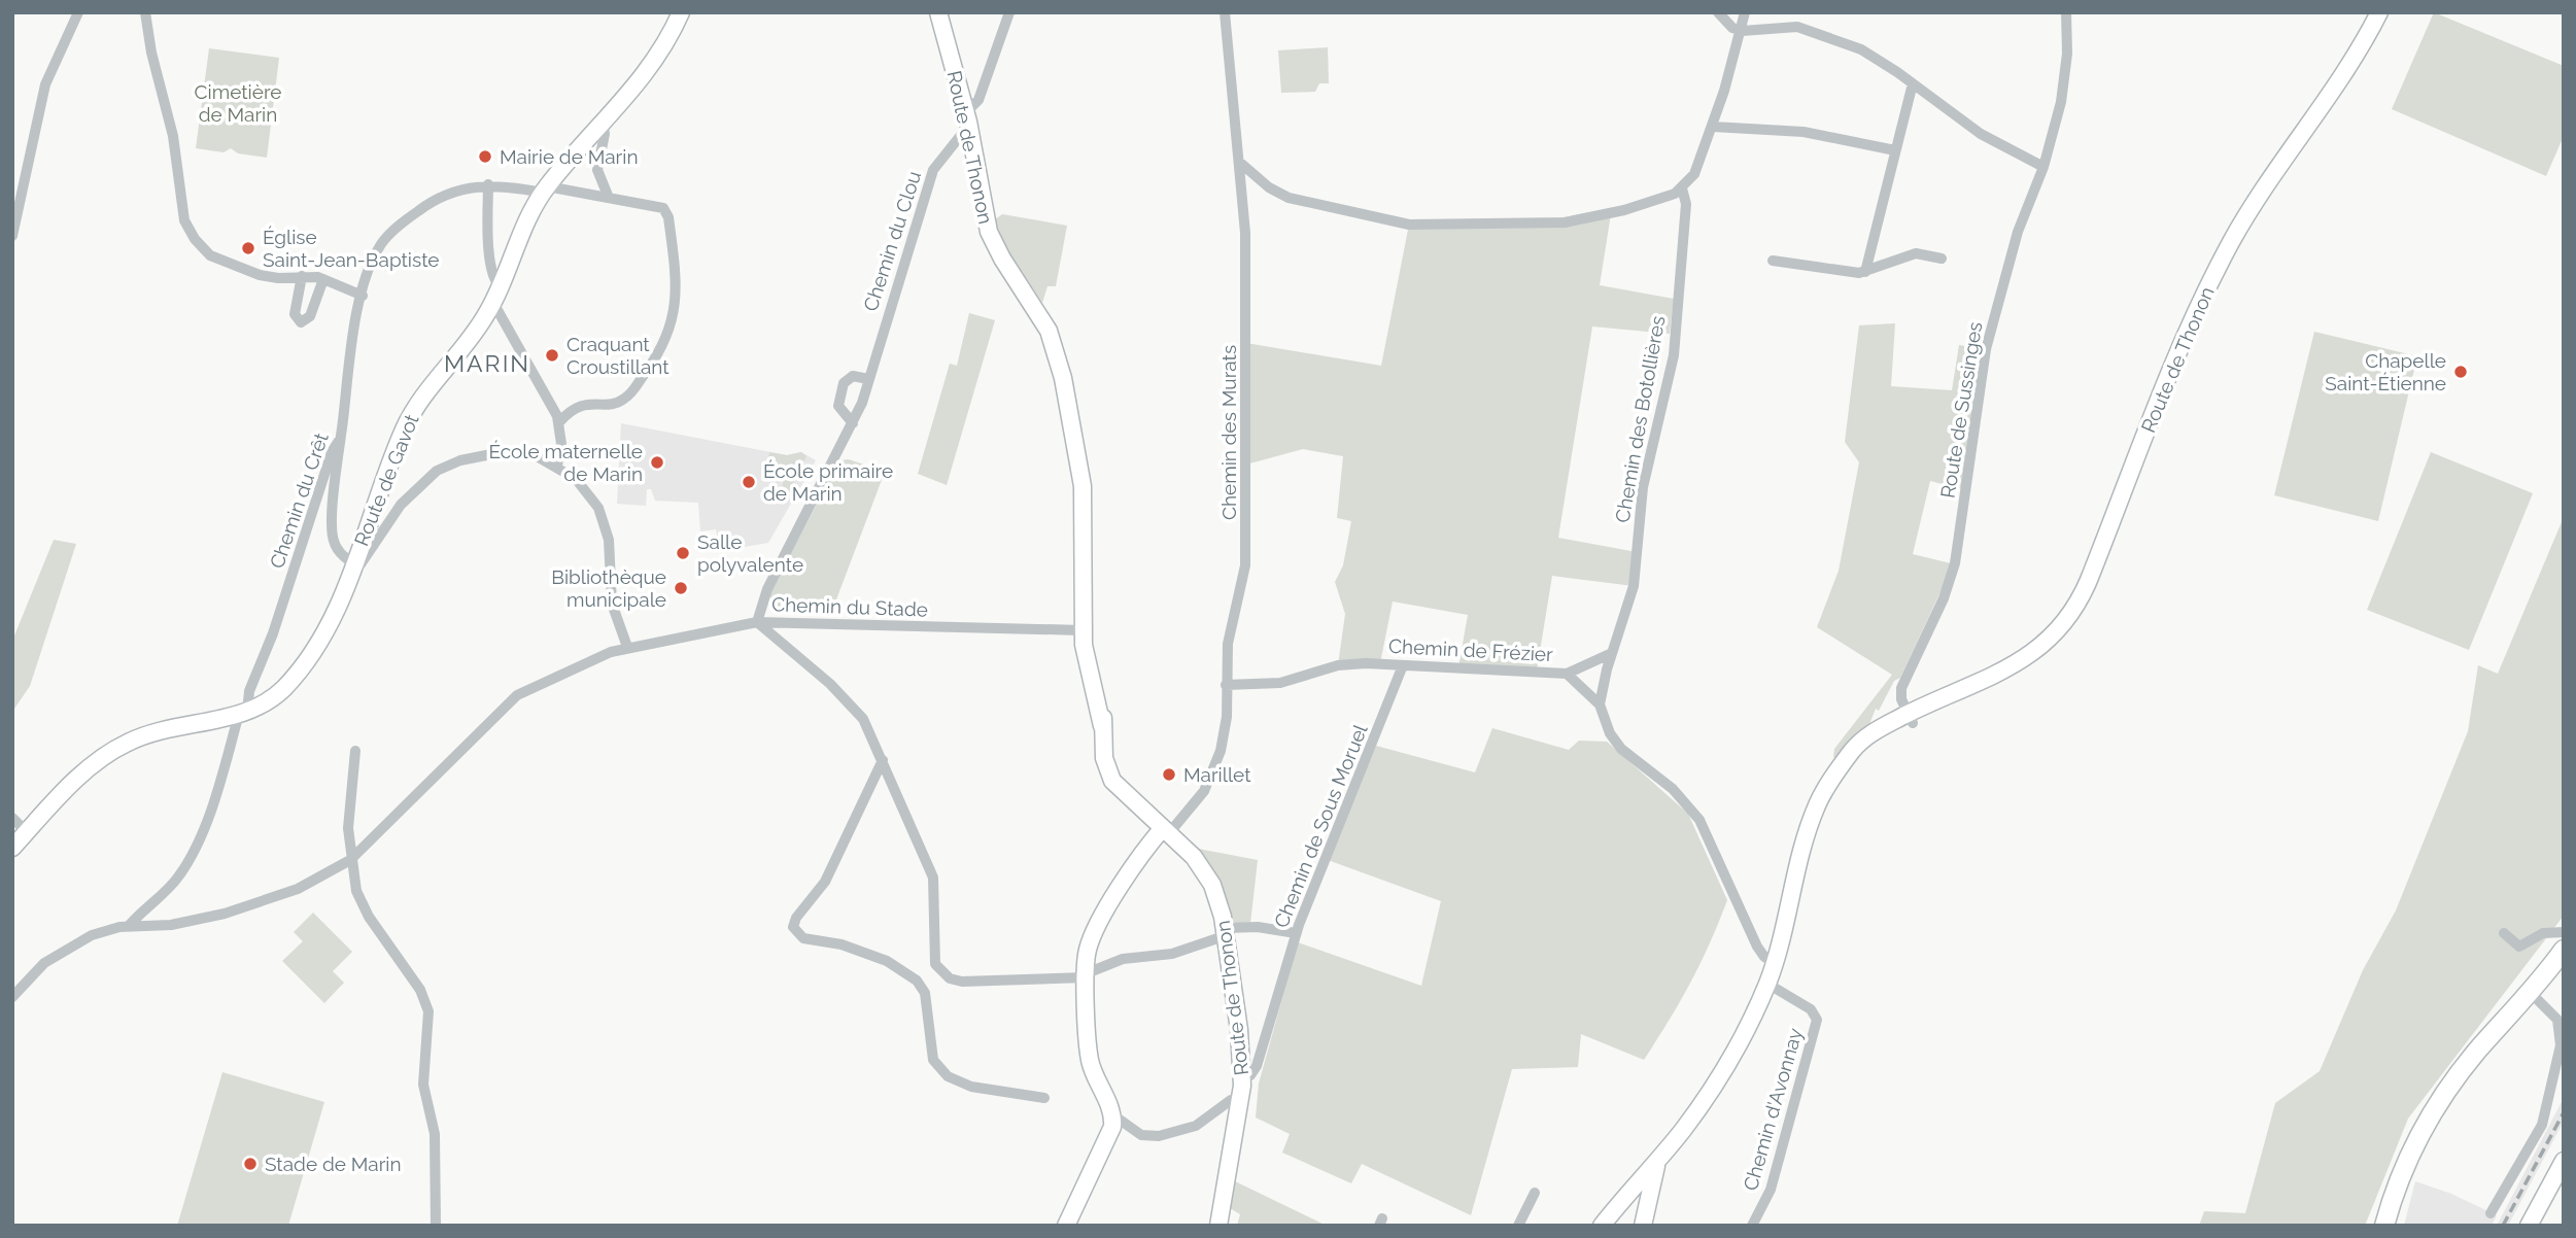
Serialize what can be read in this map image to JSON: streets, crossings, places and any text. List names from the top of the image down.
{
  "streets": {
    "street": [
      "Route de Thonon",
      "Chemin du Clou",
      "Route de Sussinges",
      "Chemin des Botollières",
      "Chemin des Murats",
      "Route de Gavot",
      "Chemin du Crêt",
      "Chemin du Stade",
      "Chemin de Frézier",
      "Chemin de Sous Moruel",
      "Chemin d'Avonnay"
    ]
  },
  "crossings": [
    ["Route de Thonon", "Chemin du Clou"],
    ["Route de Thonon", "Route de Sussinges"],
    ["Route de Thonon", "Chemin des Murats"],
    ["Route de Thonon", "Chemin du Stade"],
    ["Route de Thonon", "Chemin de Frézier"],
    ["Route de Thonon", "Chemin de Sous Moruel"],
    ["Route de Thonon", "Chemin d'Avonnay"],
    ["Chemin du Clou", "Chemin du Stade"],
    ["Chemin des Botollières", "Chemin de Frézier"],
    ["Chemin des Murats", "Chemin de Frézier"],
    ["Route de Gavot", "Chemin du Crêt"],
    ["Chemin du Crêt", "Chemin du Stade"],
    ["Chemin de Frézier", "Chemin de Sous Moruel"]
  ],
  "districts": ["MARIN"],
  "parks": ["Cimetière de Marin"],
  "places": [
    "Mairie de Marin",
    "Église Saint-Jean-Baptiste",
    "Craquant Croustillant",
    "Chapelle Saint-Étienne",
    "École maternelle de Marin",
    "École primaire de Marin",
    "Salle polyvalente",
    "Bibliothèque municipale",
    "Marillet",
    "Stade de Marin"
  ]
}
